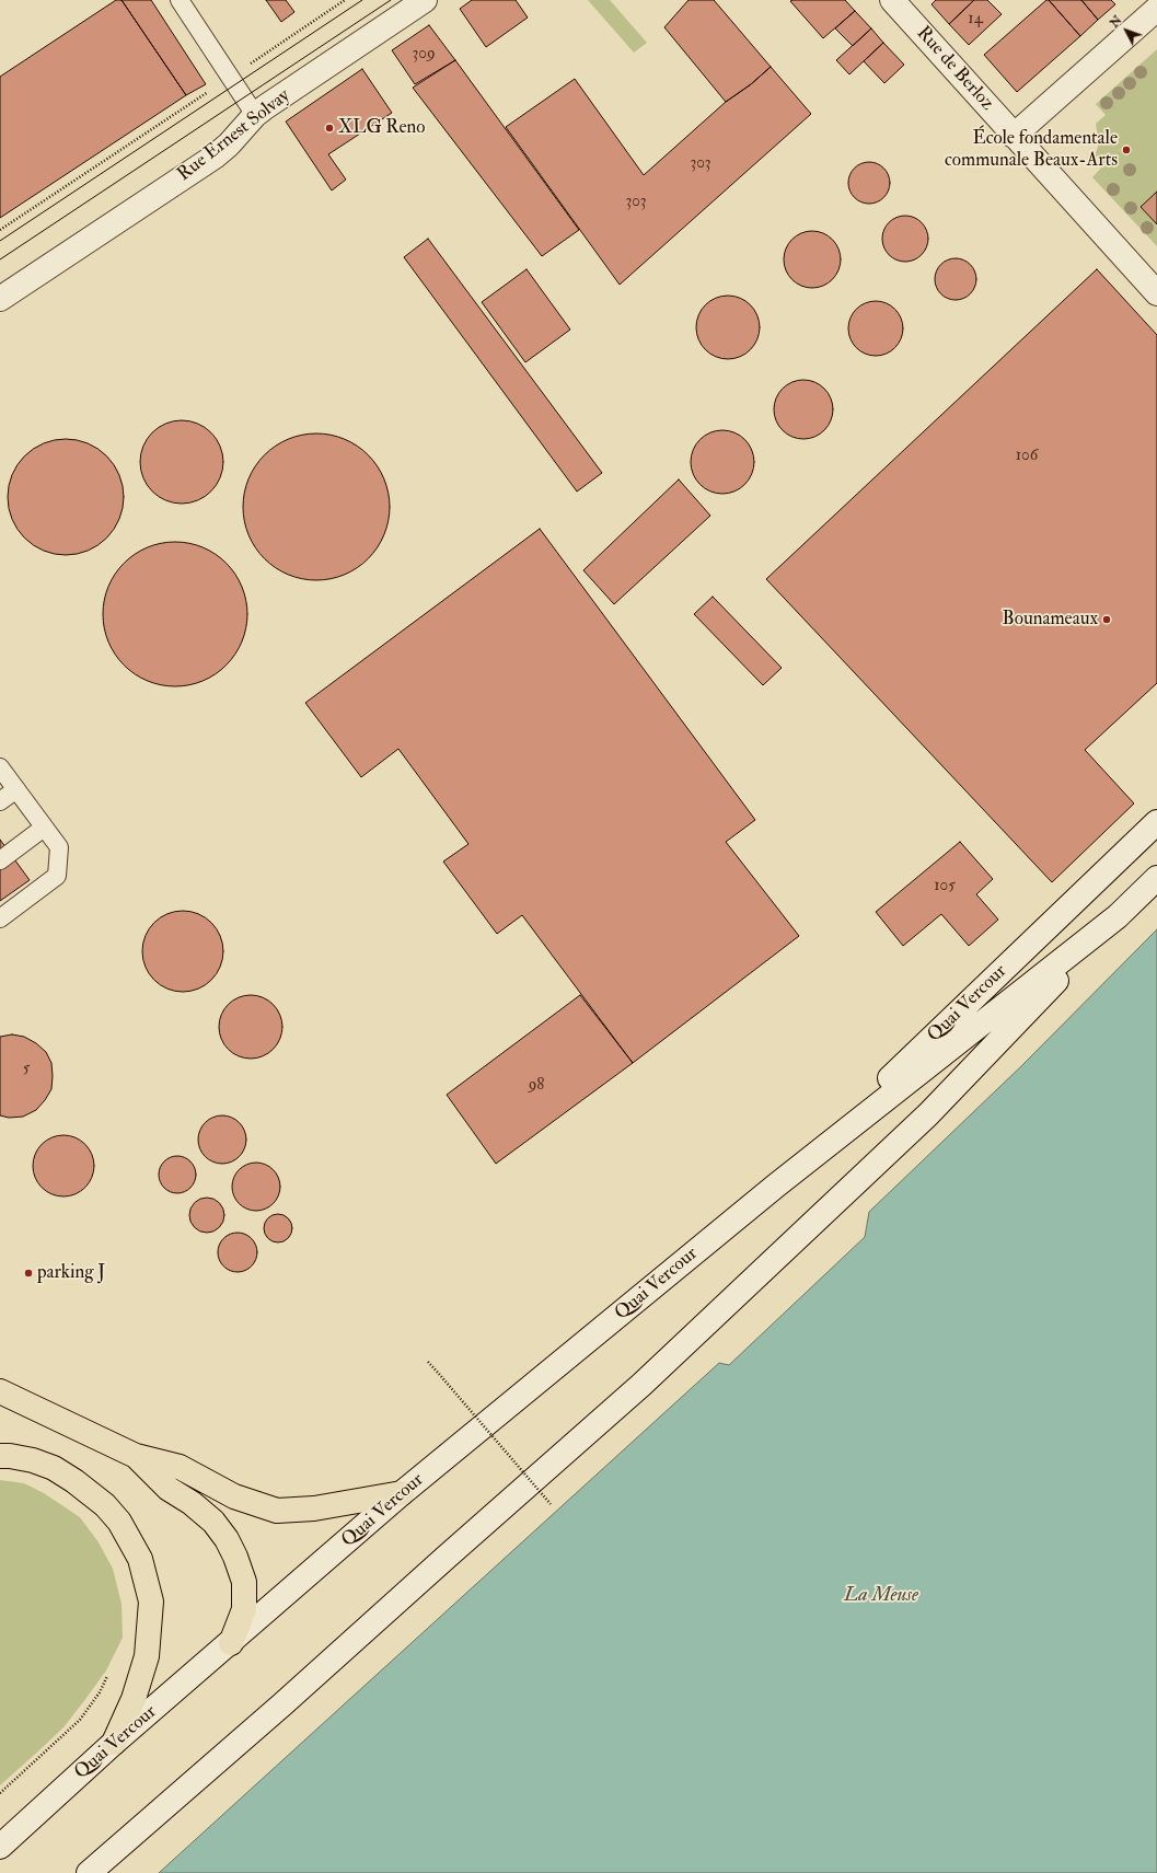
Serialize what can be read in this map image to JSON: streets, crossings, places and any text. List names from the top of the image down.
{
  "streets": {
    "main road": ["Rue de Berloz", "Rue Ernest Solvay", "Quai Vercour"]
  },
  "water": ["La Meuse"],
  "places": [
    "XLG Reno",
    "École fondamentale communale Beaux-Arts",
    "Bounameaux",
    "parking J"
  ],
  "house_numbers": [
    "14",
    "309",
    "303",
    "303",
    "106",
    "105",
    "5",
    "98"
  ],
  "north": "top left"
}
